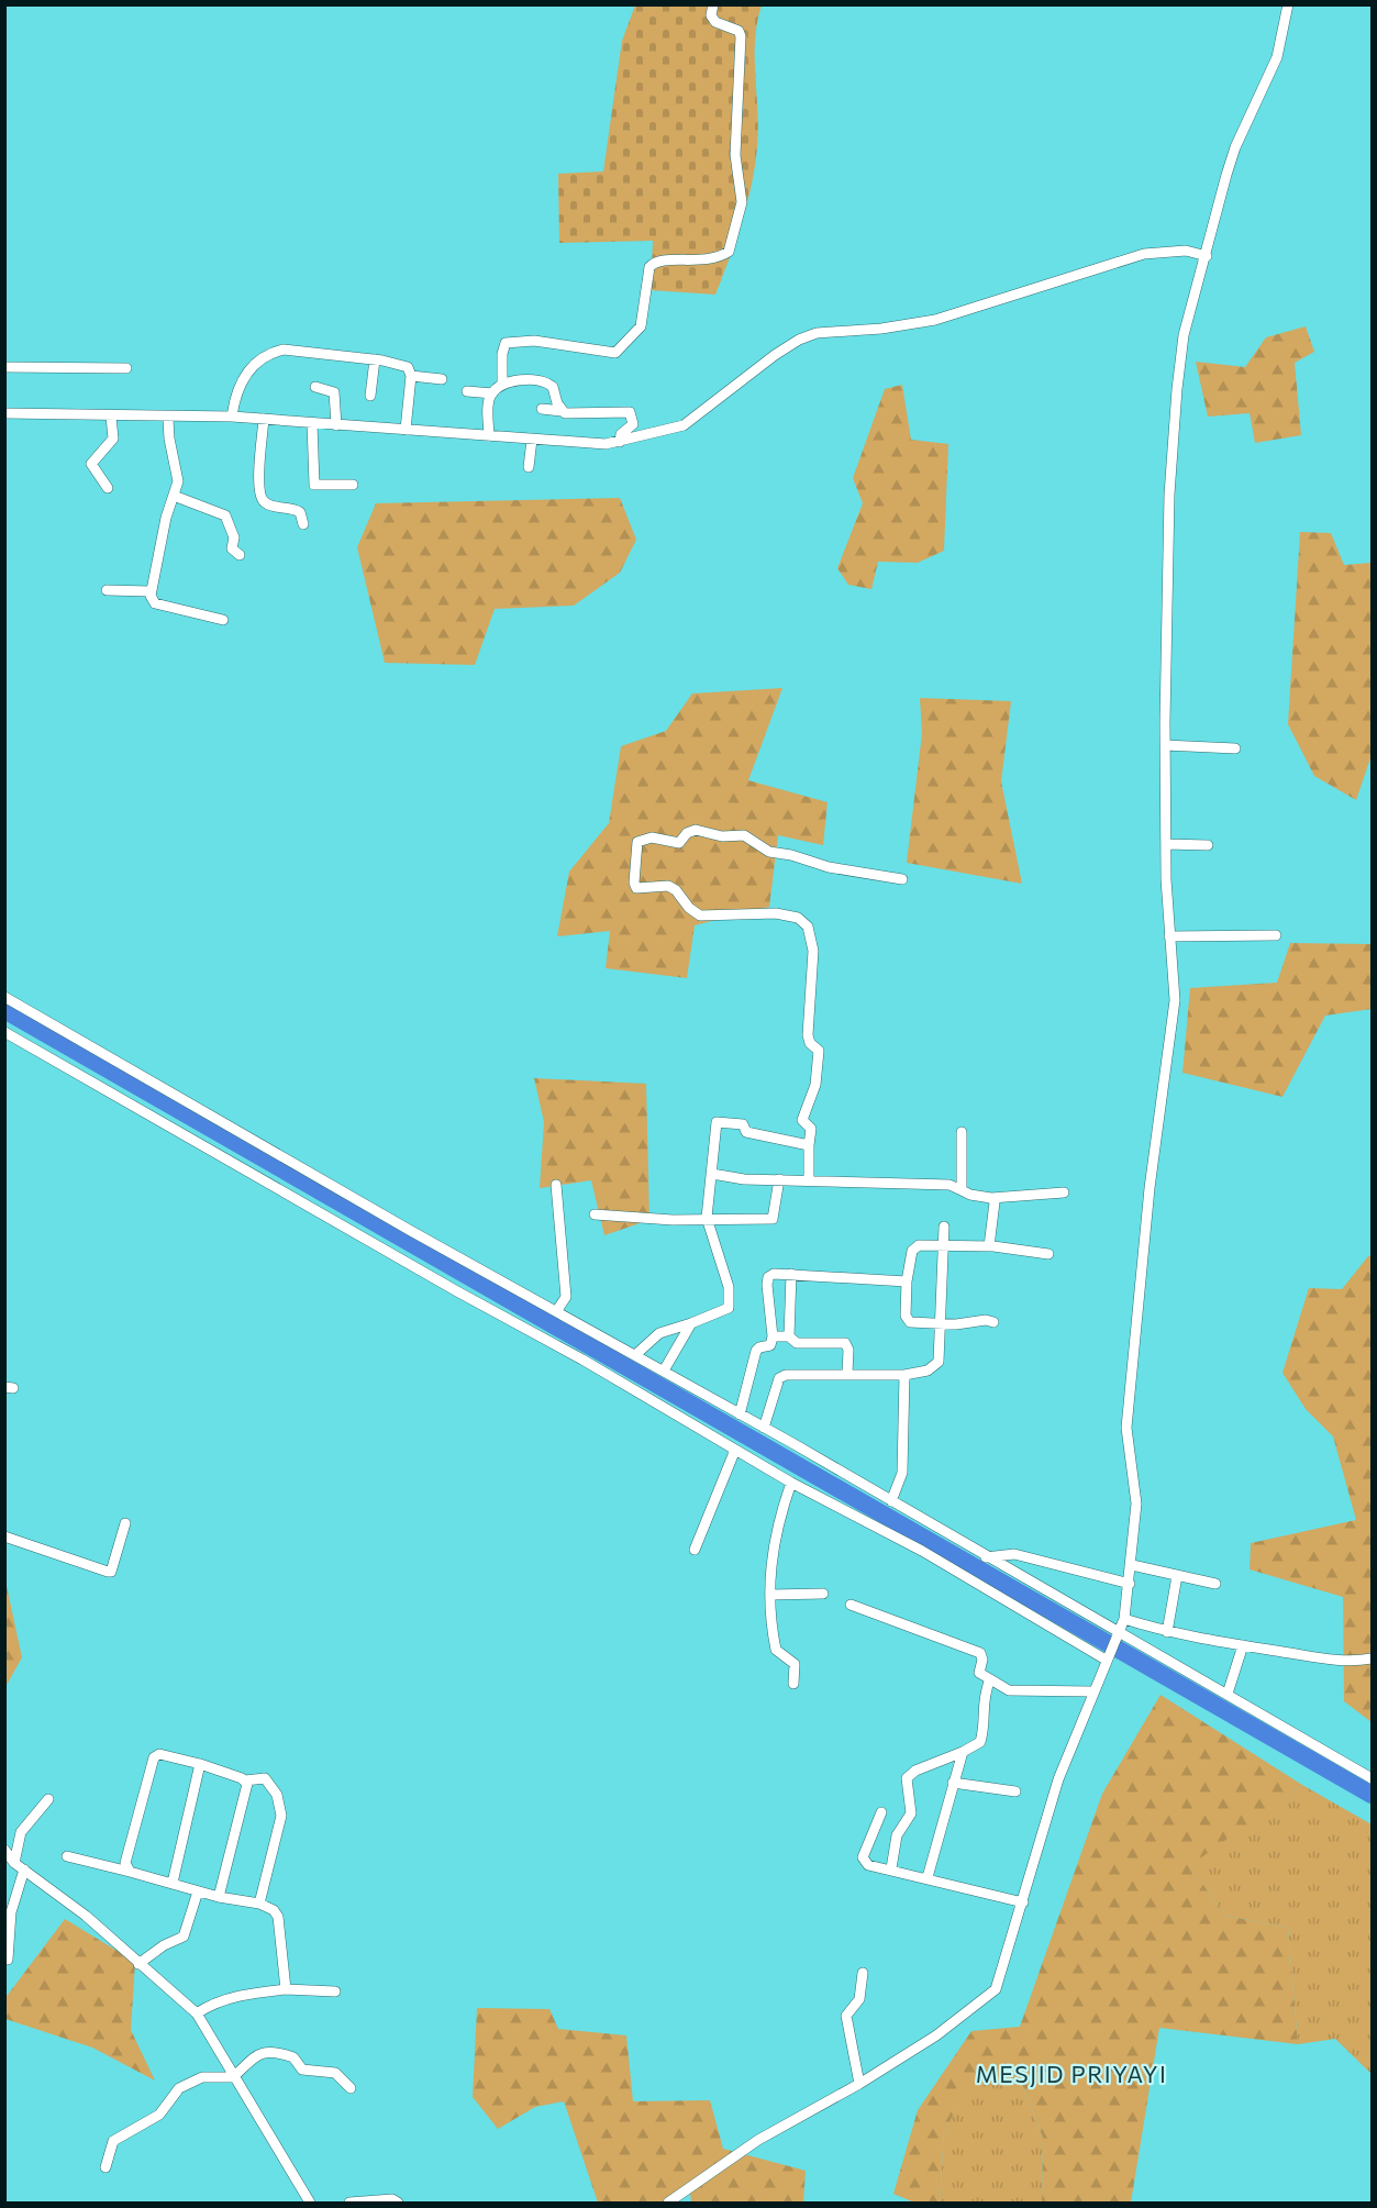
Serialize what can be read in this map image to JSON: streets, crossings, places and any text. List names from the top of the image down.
{
  "districts": ["MESJID PRIYAYI"]
}
